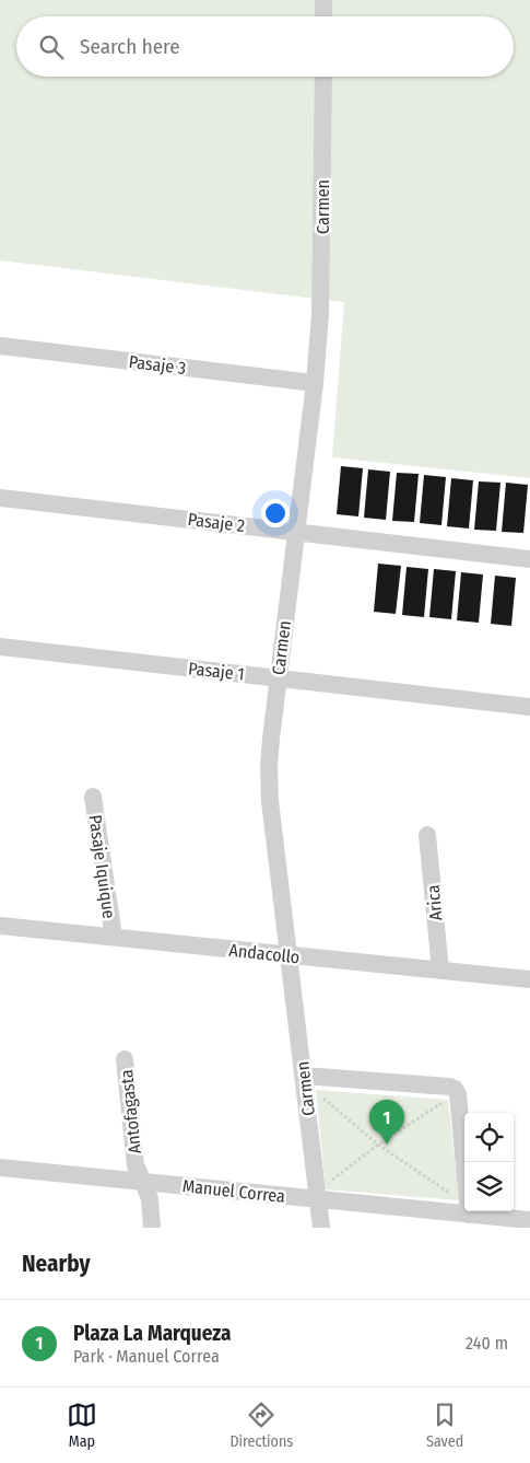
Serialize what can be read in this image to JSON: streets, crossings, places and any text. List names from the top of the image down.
{
  "streets": {
    "street": [
      "Carmen",
      "Pasaje 3",
      "Pasaje 2",
      "Pasaje 1",
      "Pasaje Iquique",
      "Arica",
      "Andacollo",
      "Antofagasta",
      "Manuel Correa"
    ]
  },
  "crossings": [
    ["Carmen", "Pasaje 3"],
    ["Carmen", "Pasaje 2"],
    ["Carmen", "Pasaje 1"],
    ["Carmen", "Andacollo"],
    ["Carmen", "Manuel Correa"],
    ["Pasaje Iquique", "Andacollo"],
    ["Arica", "Andacollo"],
    ["Antofagasta", "Manuel Correa"]
  ],
  "page": {
    "search": "Search here",
    "pins": "1",
    "heading": "Nearby",
    "list": [
      {
        "mark": "1",
        "name": "Plaza La Marqueza",
        "note": "Park · Manuel Correa",
        "value": "240 m"
      }
    ],
    "nav": ["Map", "Directions", "Saved"]
  }
}
